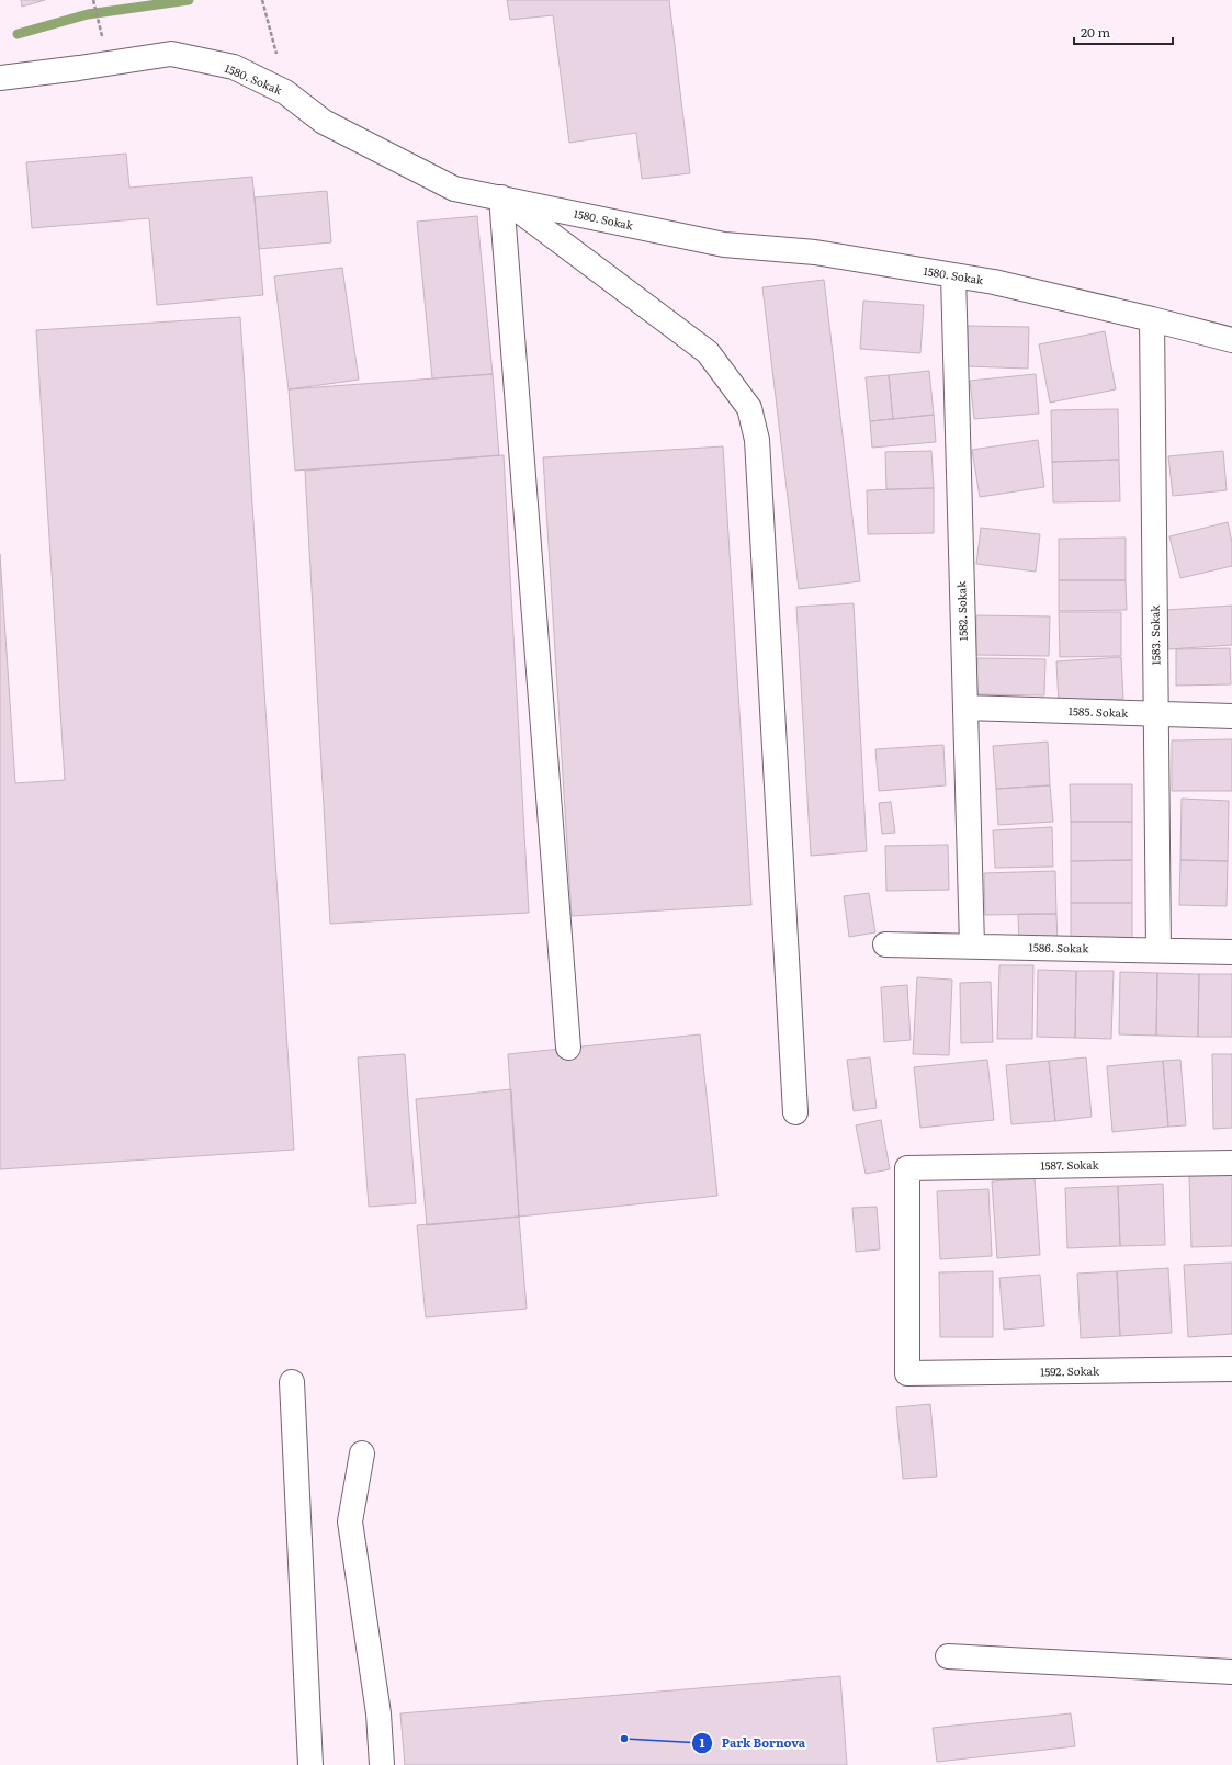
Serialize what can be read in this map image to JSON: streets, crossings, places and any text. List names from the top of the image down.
{
  "streets": {
    "street": [
      "1580. Sokak",
      "1582. Sokak",
      "1583. Sokak",
      "1585. Sokak",
      "1586. Sokak",
      "1587. Sokak",
      "1592. Sokak"
    ]
  },
  "crossings": [
    ["1580. Sokak", "1582. Sokak"],
    ["1580. Sokak", "1583. Sokak"],
    ["1582. Sokak", "1585. Sokak"],
    ["1582. Sokak", "1586. Sokak"],
    ["1583. Sokak", "1585. Sokak"],
    ["1583. Sokak", "1586. Sokak"],
    ["1587. Sokak", "1592. Sokak"]
  ],
  "places": ["Park Bornova"],
  "scale_bar": "20 m"
}
